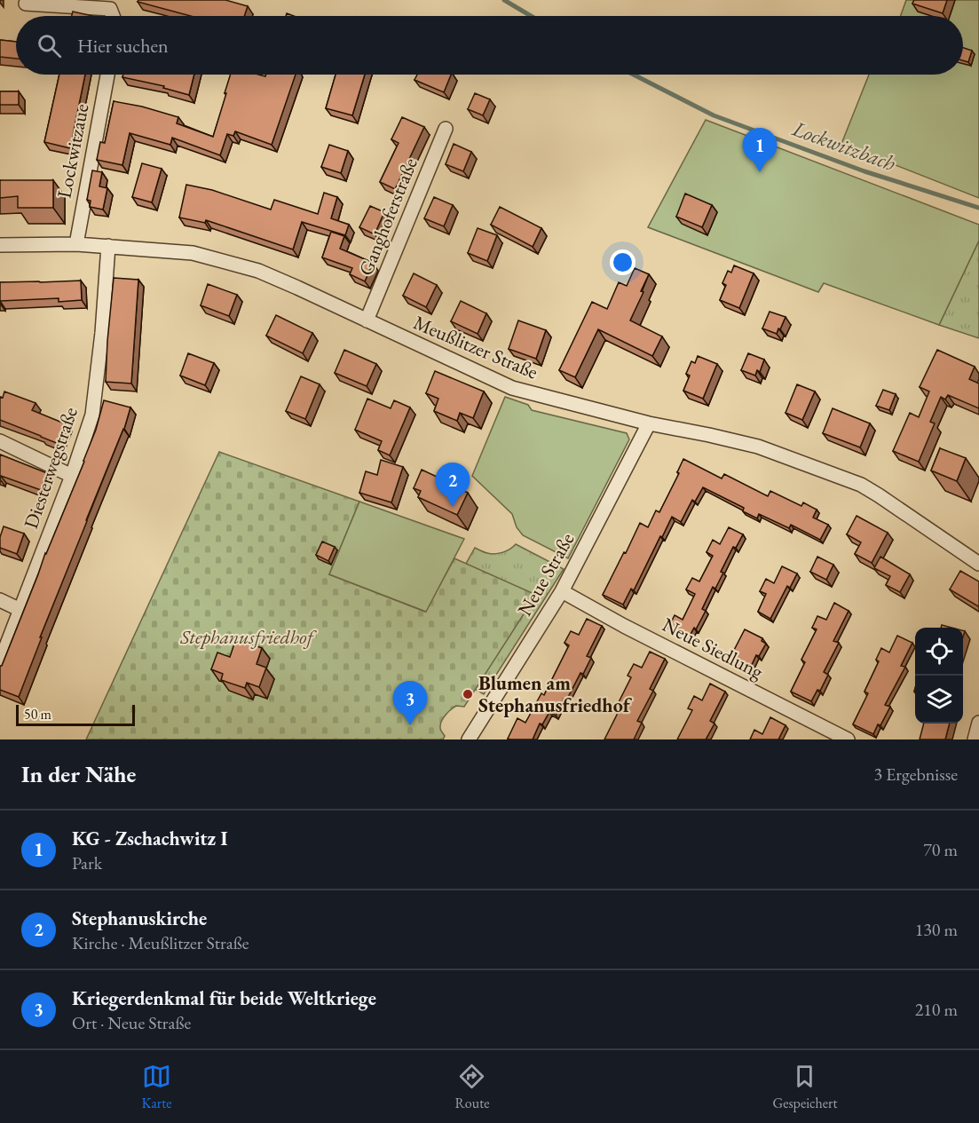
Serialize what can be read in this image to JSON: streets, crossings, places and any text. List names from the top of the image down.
{
  "streets": {
    "street": [
      "Lockwitzaue",
      "Ganghoferstraße",
      "Meußlitzer Straße",
      "Diesterwegstraße",
      "Neue Straße",
      "Neue Siedlung"
    ]
  },
  "crossings": [
    ["Lockwitzaue", "Meußlitzer Straße"],
    ["Ganghoferstraße", "Meußlitzer Straße"],
    ["Meußlitzer Straße", "Diesterwegstraße"],
    ["Meußlitzer Straße", "Neue Straße"],
    ["Neue Straße", "Neue Siedlung"]
  ],
  "water": ["Lockwitzbach"],
  "parks": ["Stephanusfriedhof"],
  "places": ["Blumen am Stephanusfriedhof"],
  "scale_bar": "50 m",
  "page": {
    "search": "Hier suchen",
    "pins": ["1", "2", "3"],
    "scale": "50 m",
    "heading": ["In der Nähe", "3 Ergebnisse"],
    "list": [
      {
        "mark": "1",
        "name": "KG - Zschachwitz I",
        "note": "Park",
        "value": "70 m"
      },
      {
        "mark": "2",
        "name": "Stephanuskirche",
        "note": "Kirche · Meußlitzer Straße",
        "value": "130 m"
      },
      {
        "mark": "3",
        "name": "Kriegerdenkmal für beide Weltkriege",
        "note": "Ort · Neue Straße",
        "value": "210 m"
      }
    ],
    "nav": ["Karte", "Route", "Gespeichert"]
  }
}
